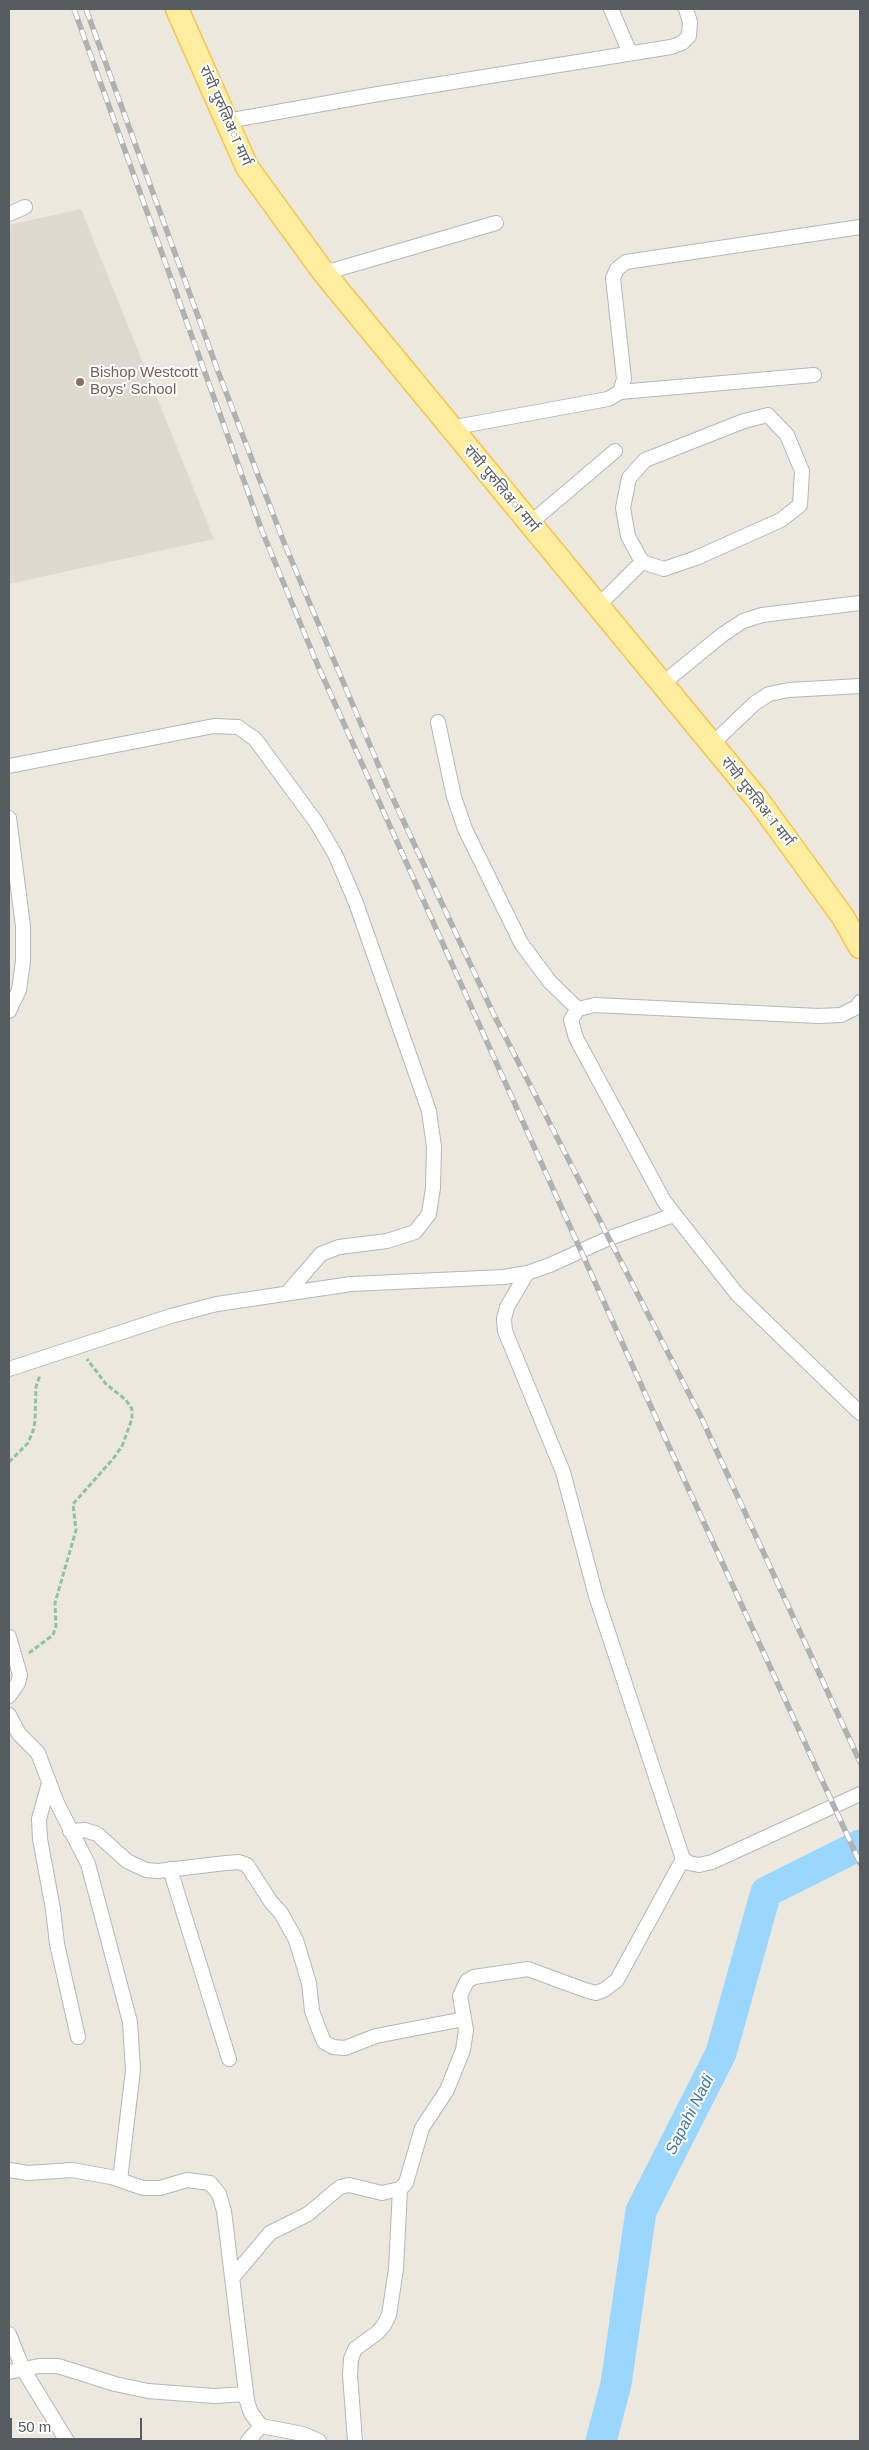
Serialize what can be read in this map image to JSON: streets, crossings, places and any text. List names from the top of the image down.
{
  "streets": {
    "main road": ["रांची पुरुलिअा मार्ग"]
  },
  "water": ["Sapahi Nadi"],
  "places": ["Bishop Westcott Boys' School"],
  "scale_bar": "50 m"
}
